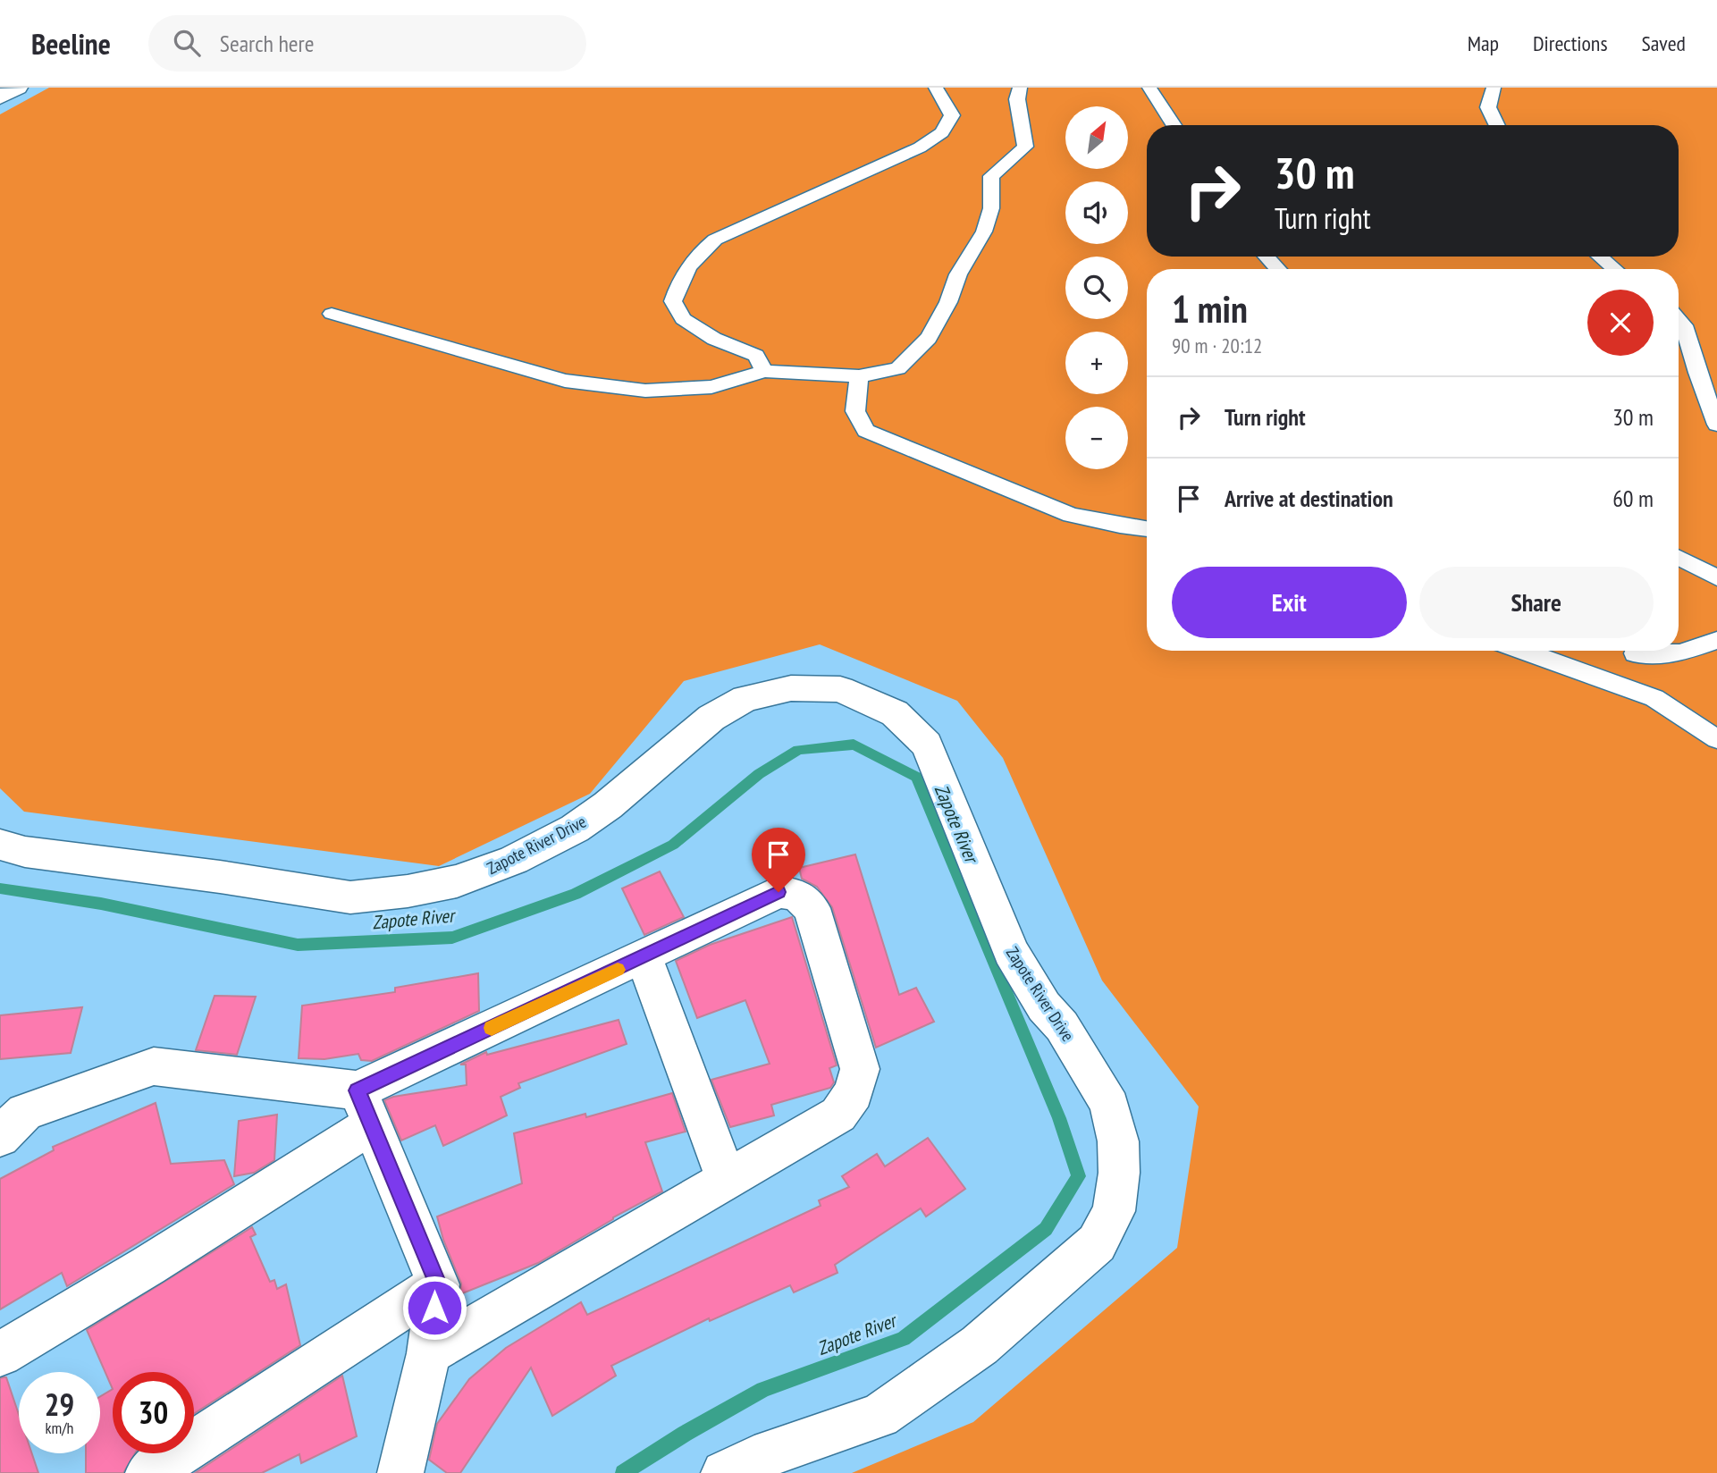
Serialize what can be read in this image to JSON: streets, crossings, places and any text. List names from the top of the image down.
{
  "streets": {
    "street": ["Zapote River Drive"]
  },
  "water": ["Zapote River"],
  "north": "top right",
  "page": {
    "header": "Beeline",
    "search": "Search here",
    "nav": ["Map", "Directions", "Saved"],
    "map_buttons": ["+", "−"],
    "turn": ["30 m", "Turn right"],
    "heading": ["1 min", "90 m · 20:12"],
    "list": [
      {
        "name": "Turn right",
        "value": "30 m"
      },
      {
        "name": "Arrive at destination",
        "value": "60 m"
      }
    ],
    "buttons": ["Exit", "Share"],
    "speed": "29 km/h",
    "limit": "30"
  }
}
